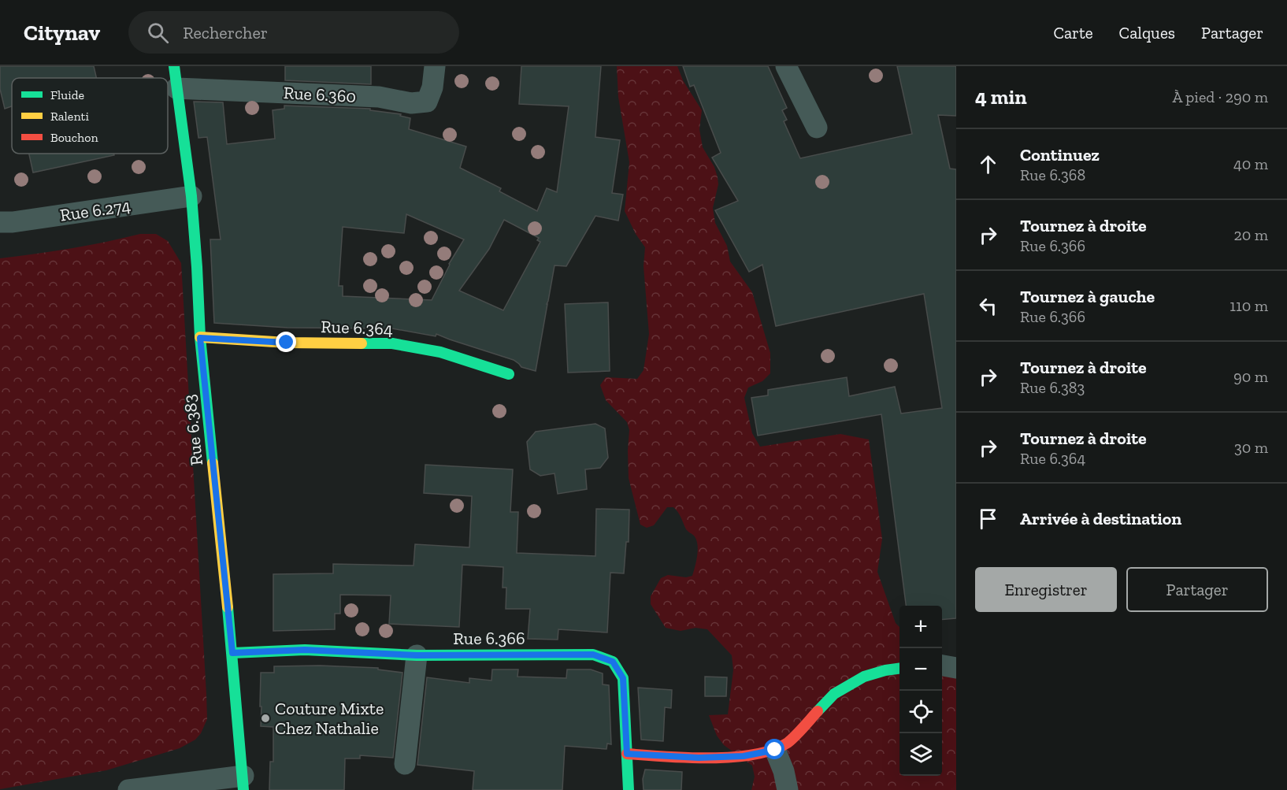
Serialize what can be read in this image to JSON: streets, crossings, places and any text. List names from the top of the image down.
{
  "streets": {
    "street": [
      "Rue 6.360",
      "Rue 6.274",
      "Rue 6.364",
      "Rue 6.383",
      "Rue 6.366"
    ]
  },
  "crossings": [
    ["Rue 6.360", "Rue 6.383"],
    ["Rue 6.274", "Rue 6.383"],
    ["Rue 6.364", "Rue 6.383"],
    ["Rue 6.383", "Rue 6.366"]
  ],
  "places": ["Couture Mixte Chez Nathalie"],
  "legend": ["Fluide", "Ralenti", "Bouchon"],
  "page": {
    "header": "Citynav",
    "search": "Rechercher",
    "nav": ["Carte", "Calques", "Partager"],
    "heading": ["4 min", "À pied · 290 m"],
    "list": [
      ["Continuez", "Rue 6.368", "40 m"],
      ["Tournez à droite", "Rue 6.366", "20 m"],
      ["Tournez à gauche", "Rue 6.366", "110 m"],
      ["Tournez à droite", "Rue 6.383", "90 m"],
      ["Tournez à droite", "Rue 6.364", "30 m"],
      "Arrivée à destination"
    ],
    "buttons": ["Enregistrer", "Partager"],
    "map_buttons": ["+", "−"]
  }
}
